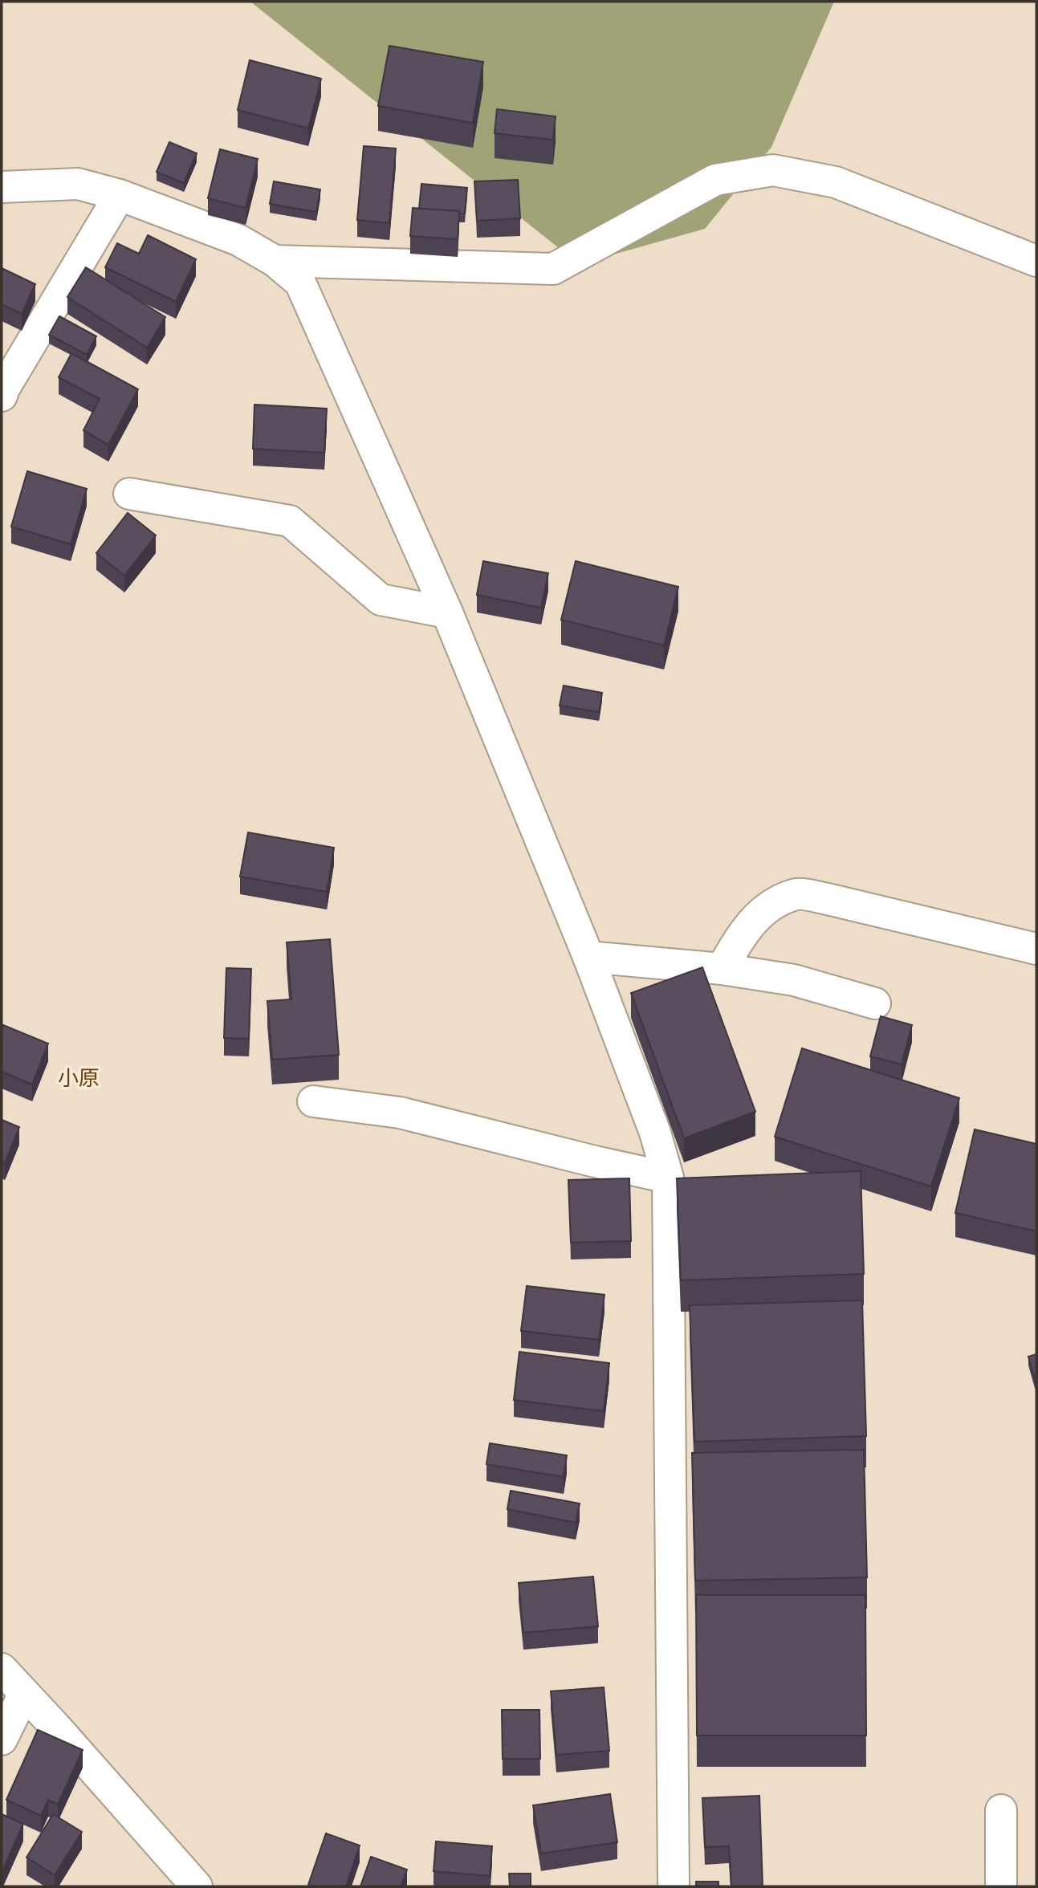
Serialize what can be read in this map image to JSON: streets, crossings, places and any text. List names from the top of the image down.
{
  "districts": ["小原"]
}
